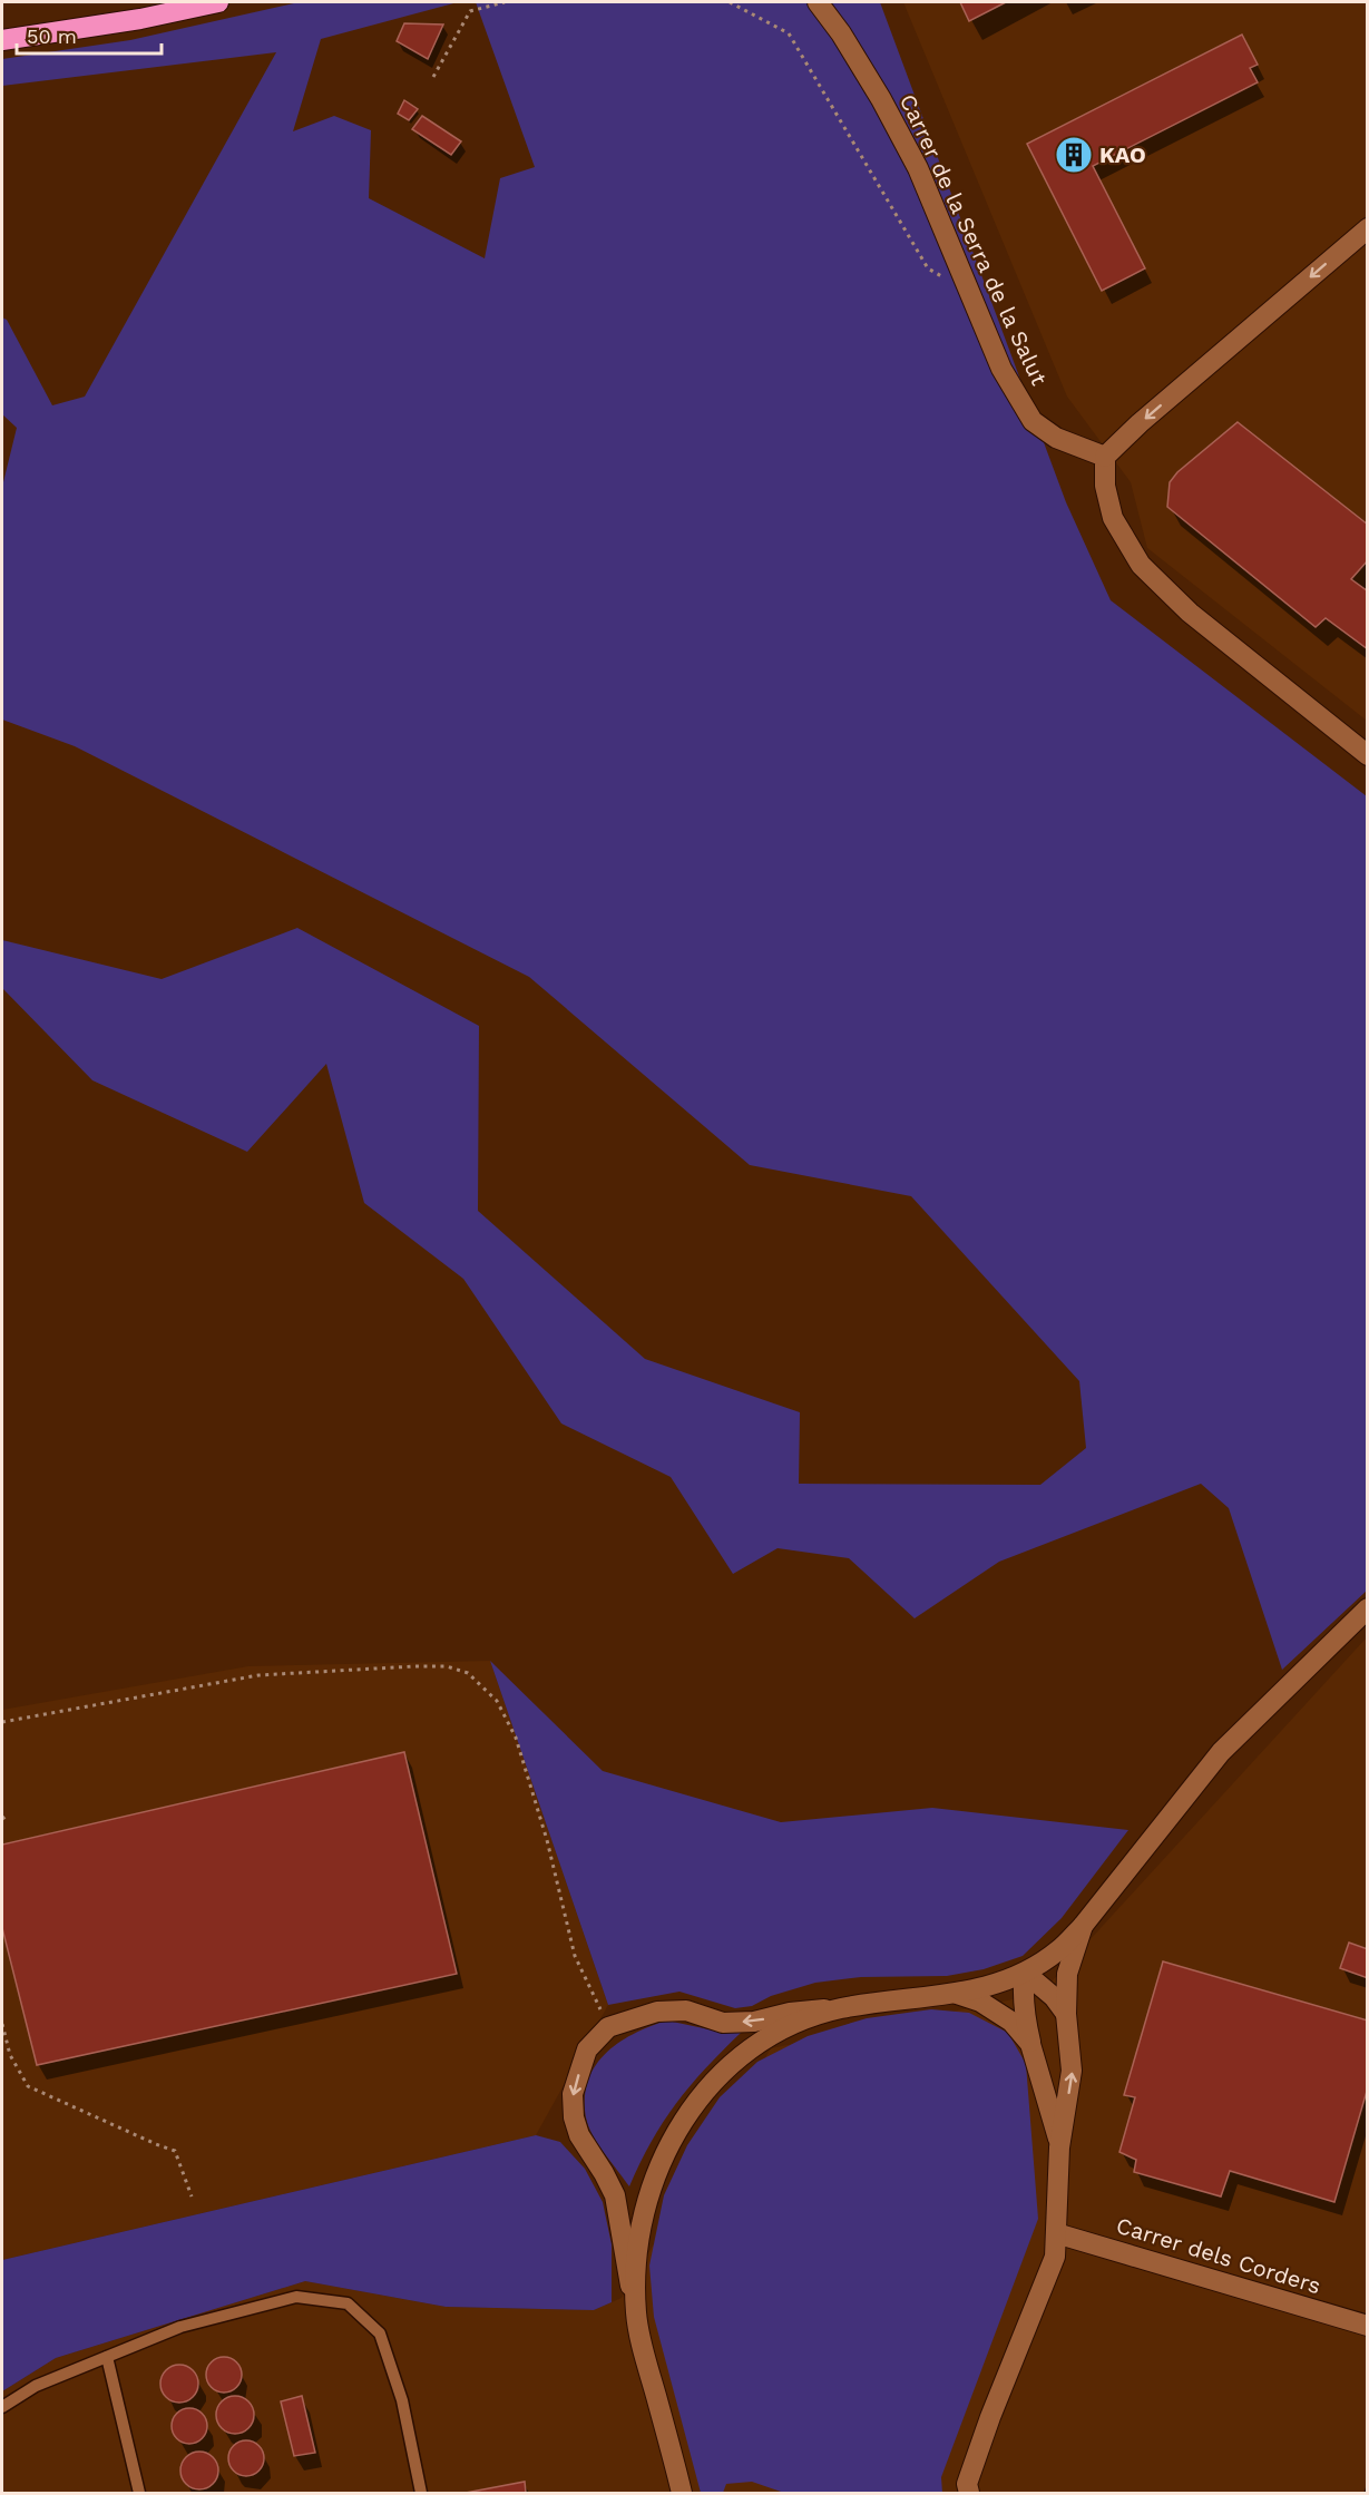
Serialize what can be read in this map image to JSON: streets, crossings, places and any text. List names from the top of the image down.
{
  "streets": {
    "street": ["Carrer de la Serra de la Salut", "Carrer dels Corders"]
  },
  "places": {
    "building": ["KAO"]
  },
  "scale_bar": "50 m"
}
